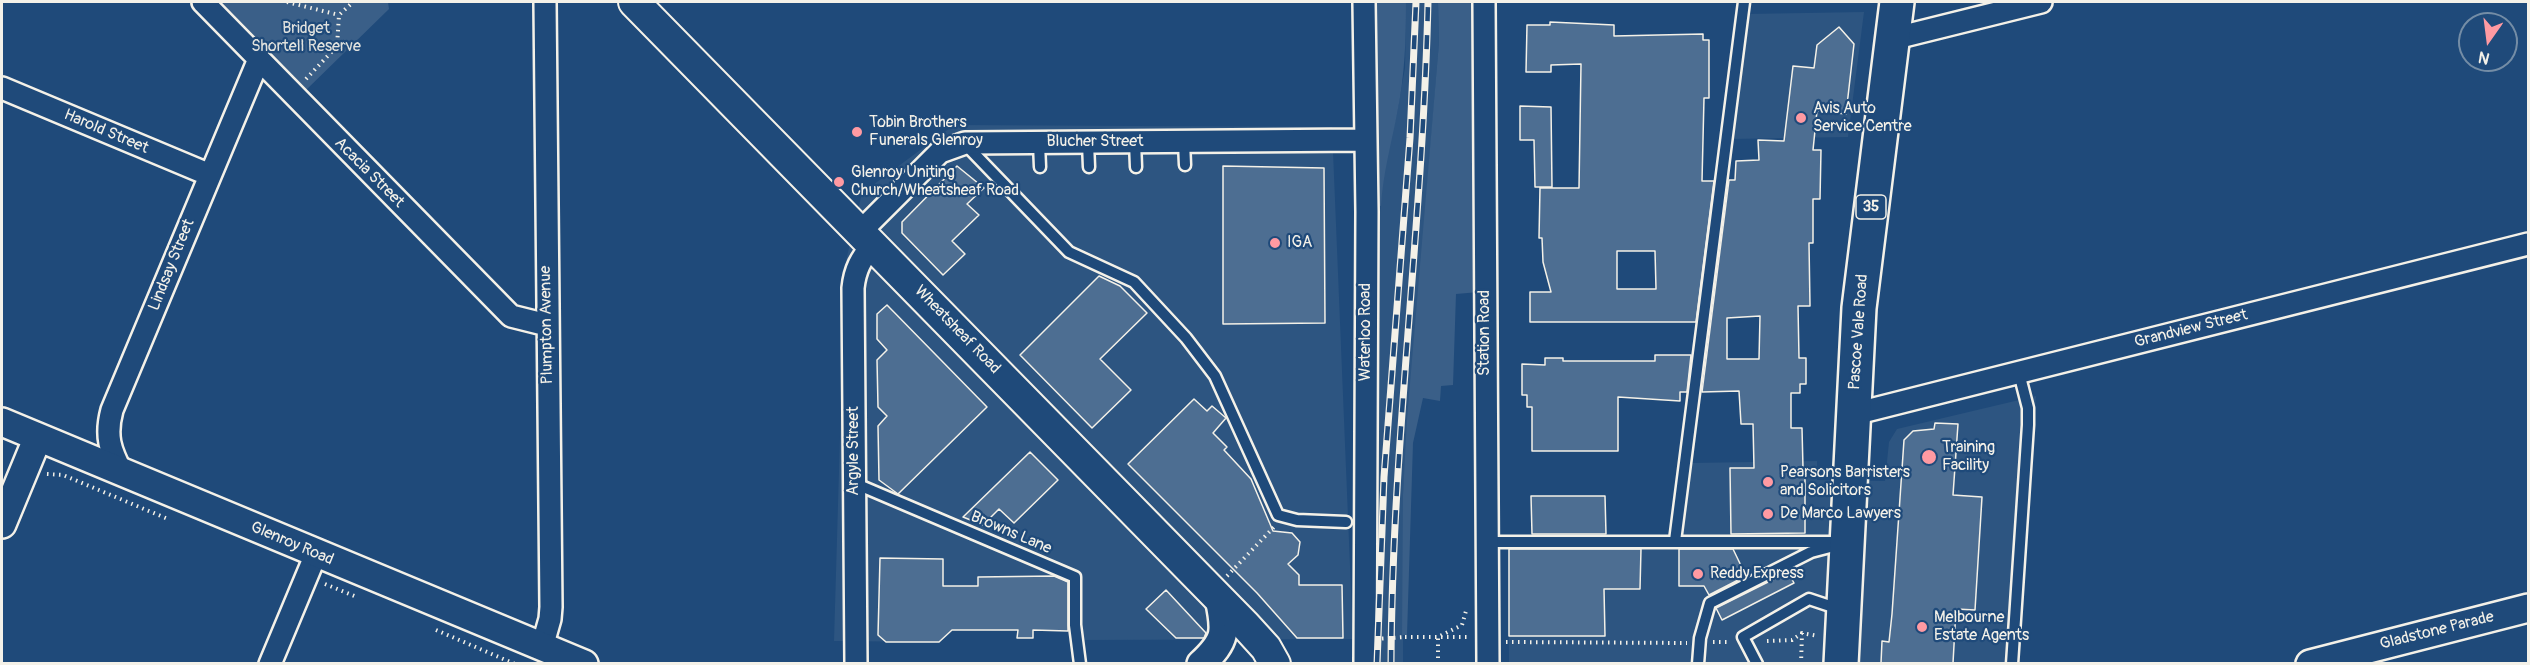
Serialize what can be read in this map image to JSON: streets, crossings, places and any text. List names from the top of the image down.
{
  "streets": {
    "main road": ["35", "Wheatsheaf Road", "Pascoe Vale Road"],
    "street": [
      "Harold Street",
      "Blucher Street",
      "Acacia Street",
      "Lindsay Street",
      "Plumpton Avenue",
      "Grandview Street",
      "Waterloo Road",
      "Station Road",
      "Argyle Street",
      "Glenroy Road",
      "Gladstone Parade"
    ],
    "lane": ["Browns Lane"]
  },
  "crossings": [
    ["Harold Street", "Lindsay Street"],
    ["Blucher Street", "Wheatsheaf Road"],
    ["Blucher Street", "Waterloo Road"],
    ["Blucher Street", "Argyle Street"],
    ["Acacia Street", "Lindsay Street"],
    ["Acacia Street", "Plumpton Avenue"],
    ["Lindsay Street", "Glenroy Road"],
    ["Plumpton Avenue", "Glenroy Road"],
    ["Grandview Street", "Pascoe Vale Road"],
    ["Wheatsheaf Road", "Argyle Street"],
    ["Argyle Street", "Browns Lane"]
  ],
  "parks": ["Bridget Shortell Reserve"],
  "places": [
    "Avis Auto Service Centre",
    "Tobin Brothers Funerals Glenroy",
    "Glenroy Uniting Church/Wheatsheaf Road",
    "IGA",
    "Training Facility",
    "Pearsons Barristers and Solicitors",
    "De Marco Lawyers",
    "Reddy Express",
    "Melbourne Estate Agents"
  ],
  "north": "bottom"
}
